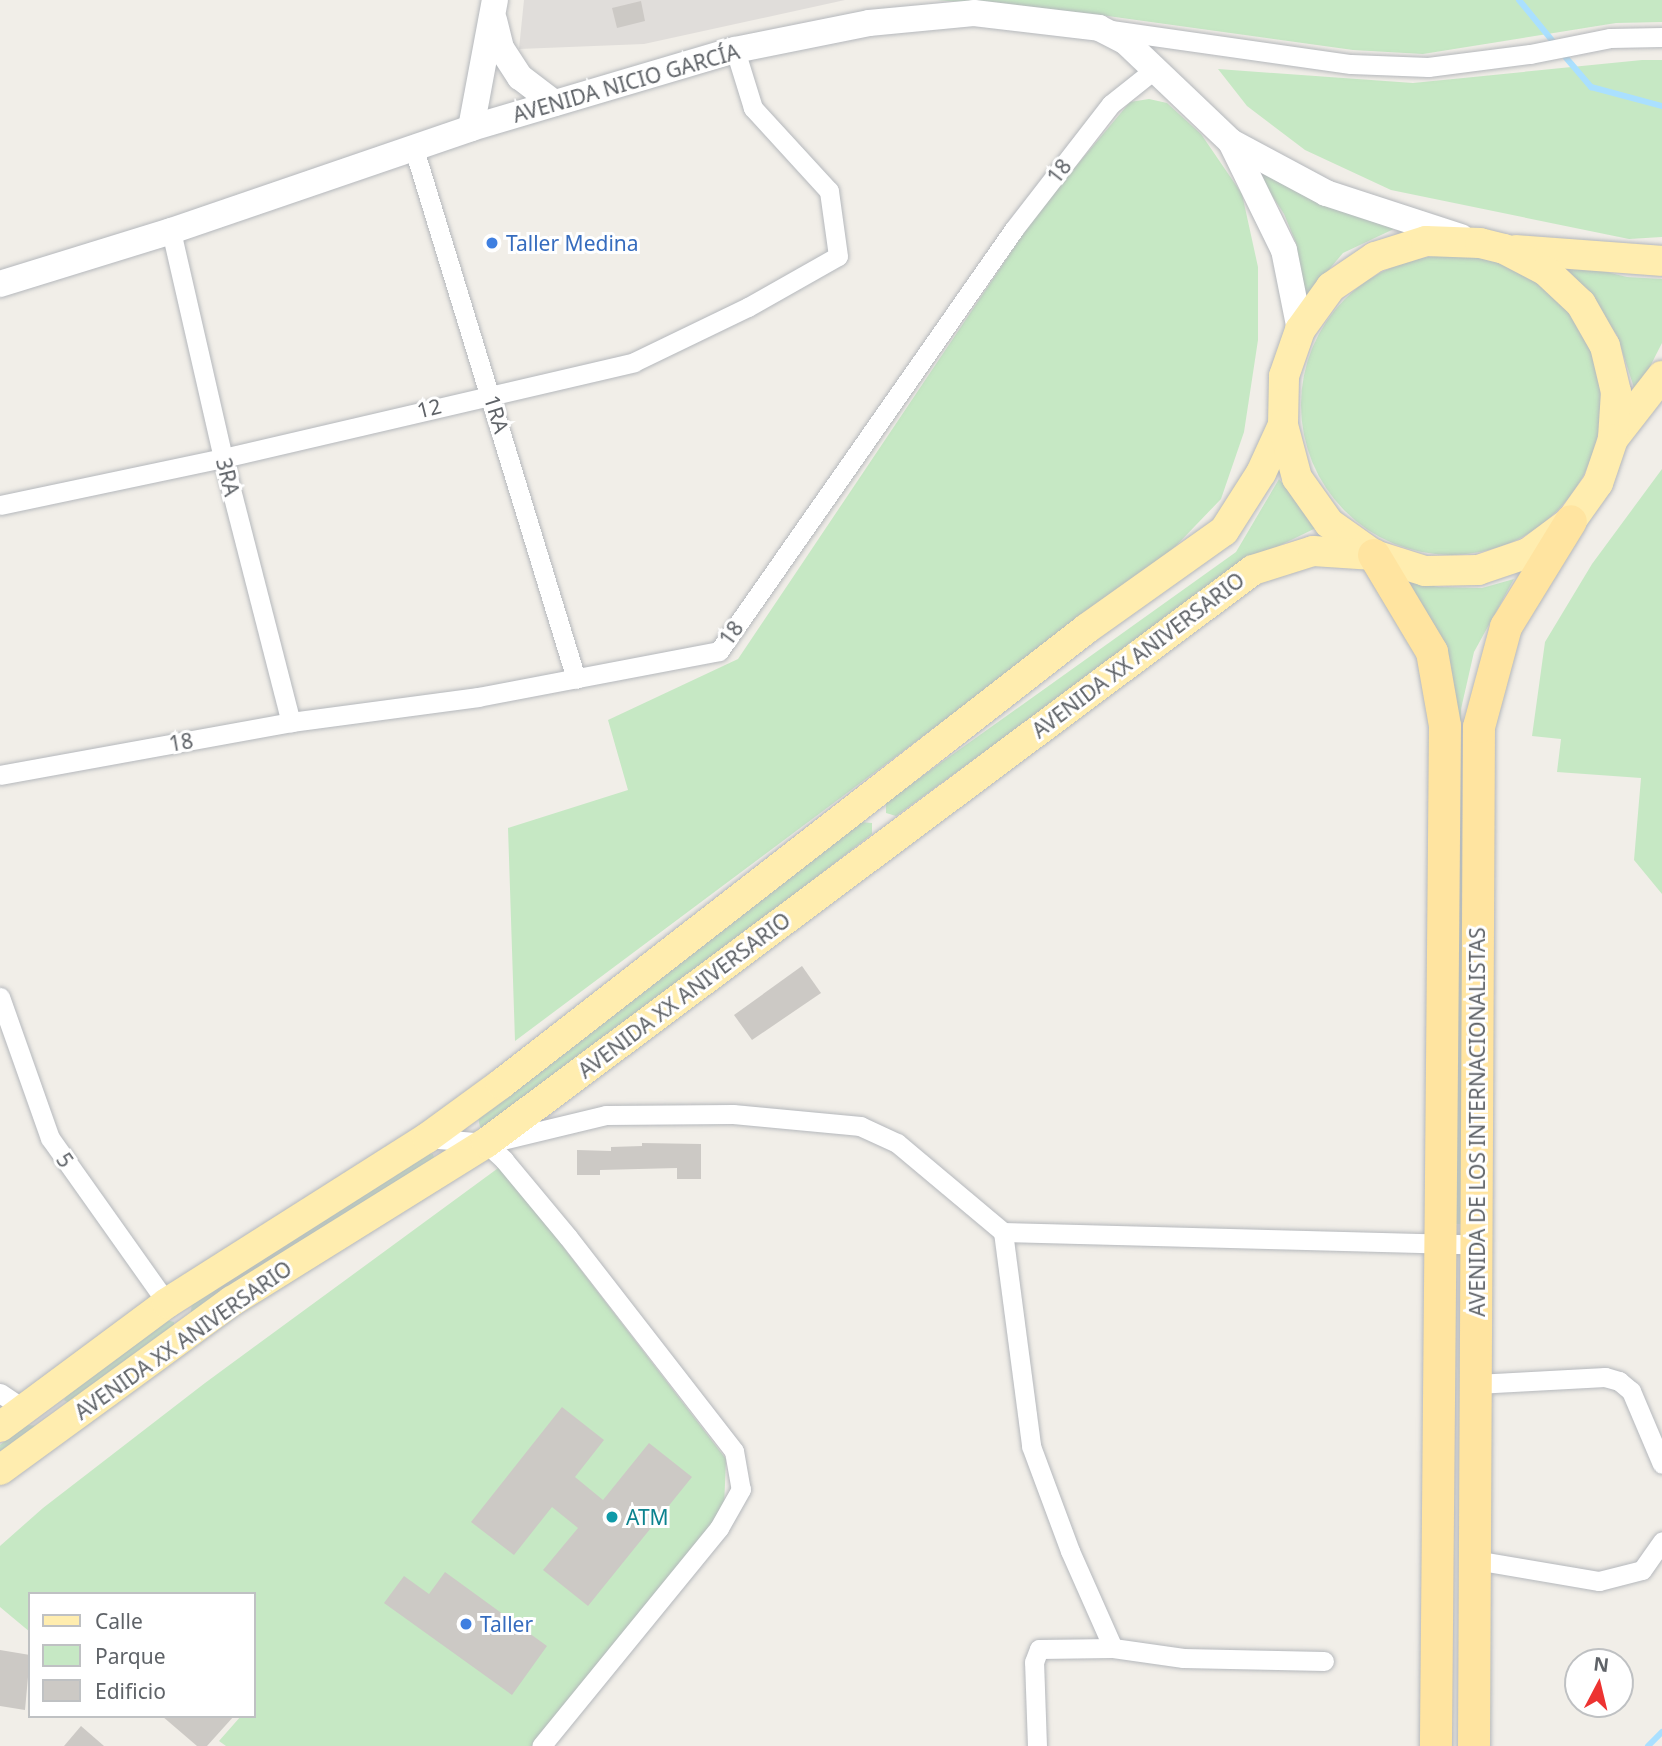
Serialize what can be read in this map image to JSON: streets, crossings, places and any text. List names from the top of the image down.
{
  "streets": {
    "highway": ["AVENIDA DE LOS INTERNACIONALISTAS"],
    "main road": ["AVENIDA NICIO GARCÍA", "AVENIDA XX ANIVERSARIO"],
    "street": [
      "18",
      "12",
      "1RA",
      "3RA",
      "5"
    ]
  },
  "crossings": [
    ["AVENIDA NICIO GARCÍA", "18"],
    ["AVENIDA NICIO GARCÍA", "12"],
    ["AVENIDA NICIO GARCÍA", "1RA"],
    ["AVENIDA NICIO GARCÍA", "3RA"],
    ["18", "1RA"],
    ["18", "3RA"],
    ["12", "1RA"],
    ["12", "3RA"],
    ["AVENIDA XX ANIVERSARIO", "AVENIDA DE LOS INTERNACIONALISTAS"],
    ["AVENIDA XX ANIVERSARIO", "5"]
  ],
  "places": ["Taller Medina", "ATM", "Taller"],
  "legend": ["Calle", "Parque", "Edificio"],
  "north": "top"
}
